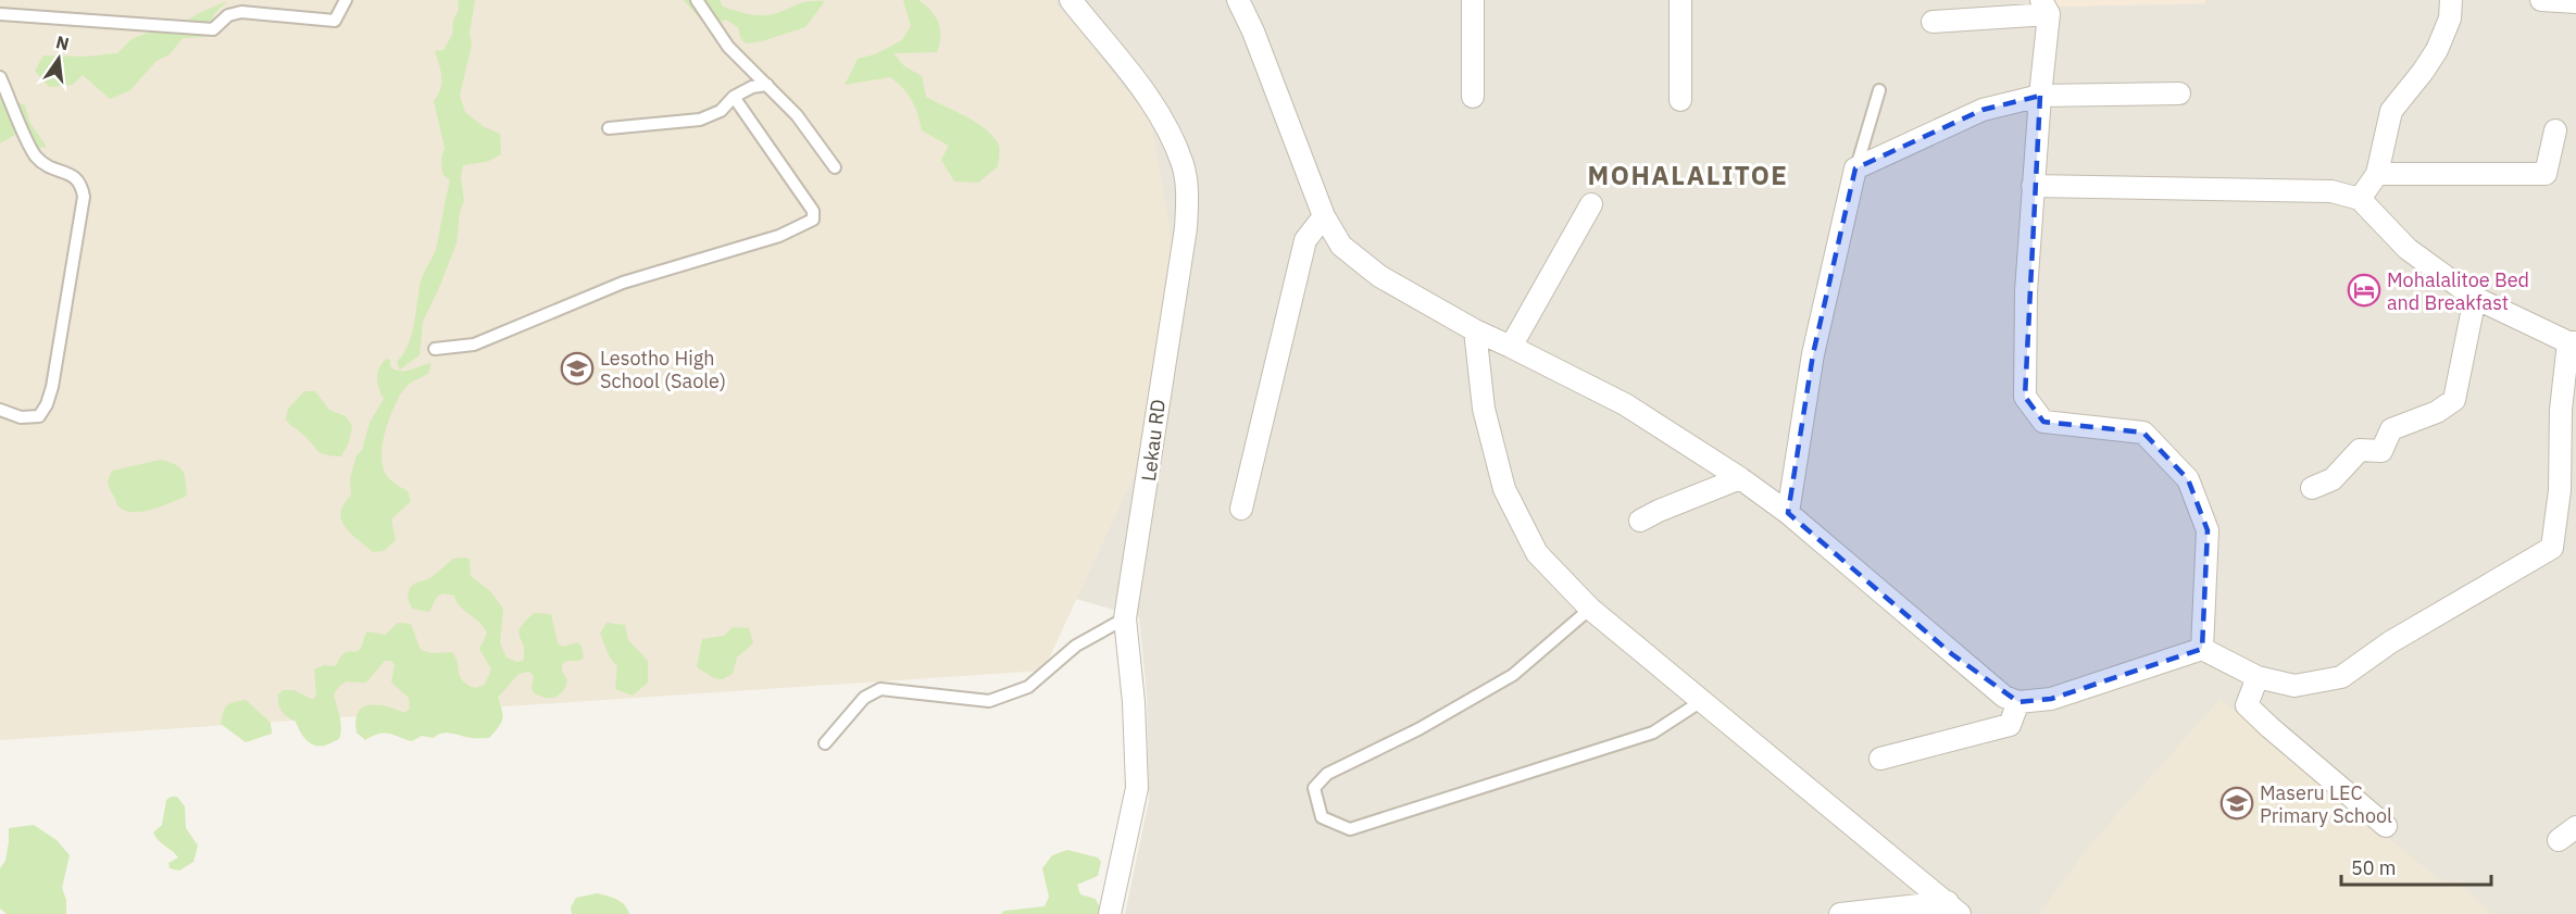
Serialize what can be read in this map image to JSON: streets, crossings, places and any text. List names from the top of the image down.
{
  "streets": {
    "street": ["Lekau RD"]
  },
  "districts": ["MOHALALITOE"],
  "places": {
    "hotel": ["Mohalalitoe Bed and Breakfast"],
    "school or university": ["Lesotho High School (Saole)", "Maseru LEC Primary School"]
  },
  "scale_bar": "50 m",
  "north": "top"
}
